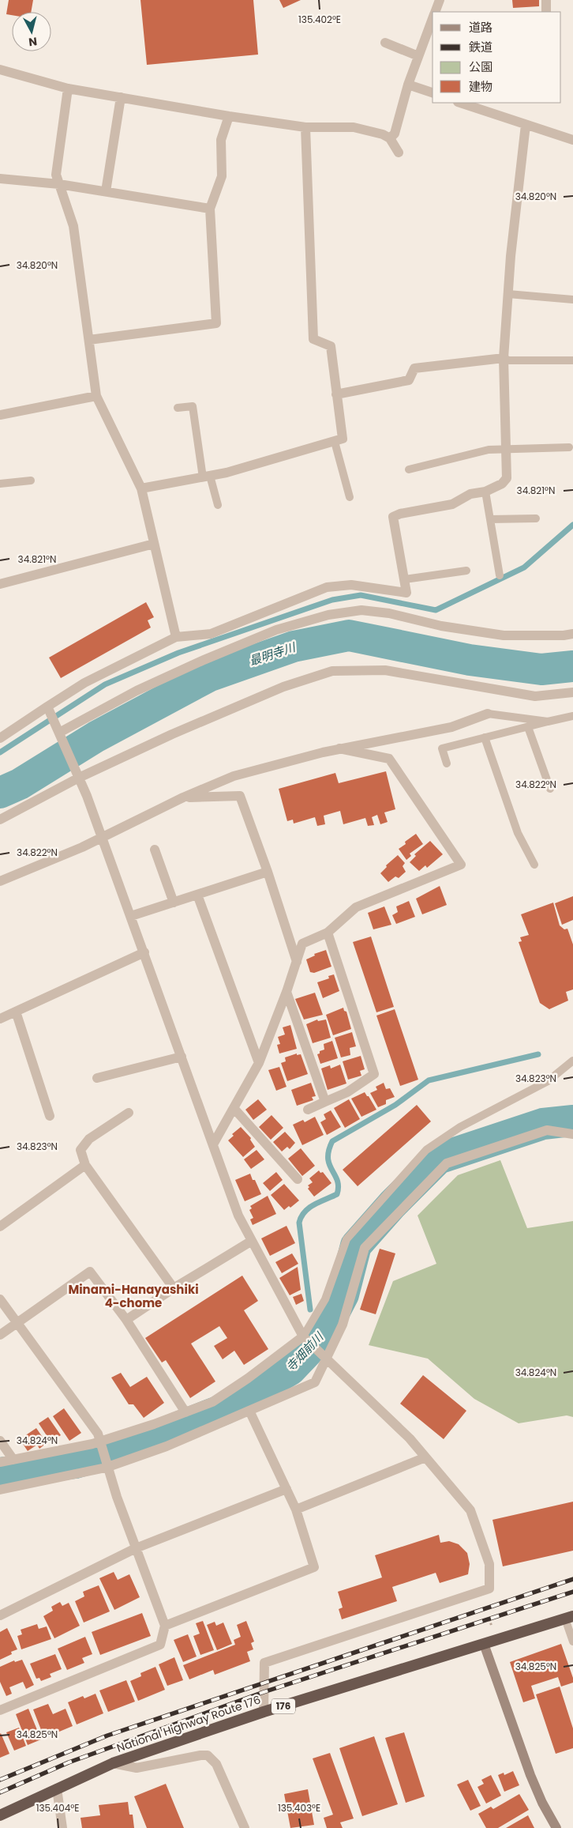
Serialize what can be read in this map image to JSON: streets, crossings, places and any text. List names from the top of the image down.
{
  "streets": {
    "highway": ["176", "National Highway Route 176"]
  },
  "districts": ["Minami-Hanayashiki 4-chome"],
  "water": ["最明寺川", "寺畑前川"],
  "legend": [
    "道路",
    "鉄道",
    "公園",
    "建物"
  ],
  "north": "bottom",
  "coordinates": [
    "135.402°E",
    "34.820°N",
    "34.821°N",
    "34.822°N",
    "34.823°N",
    "34.824°N",
    "34.825°N",
    "135.404°E",
    "135.403°E"
  ]
}
